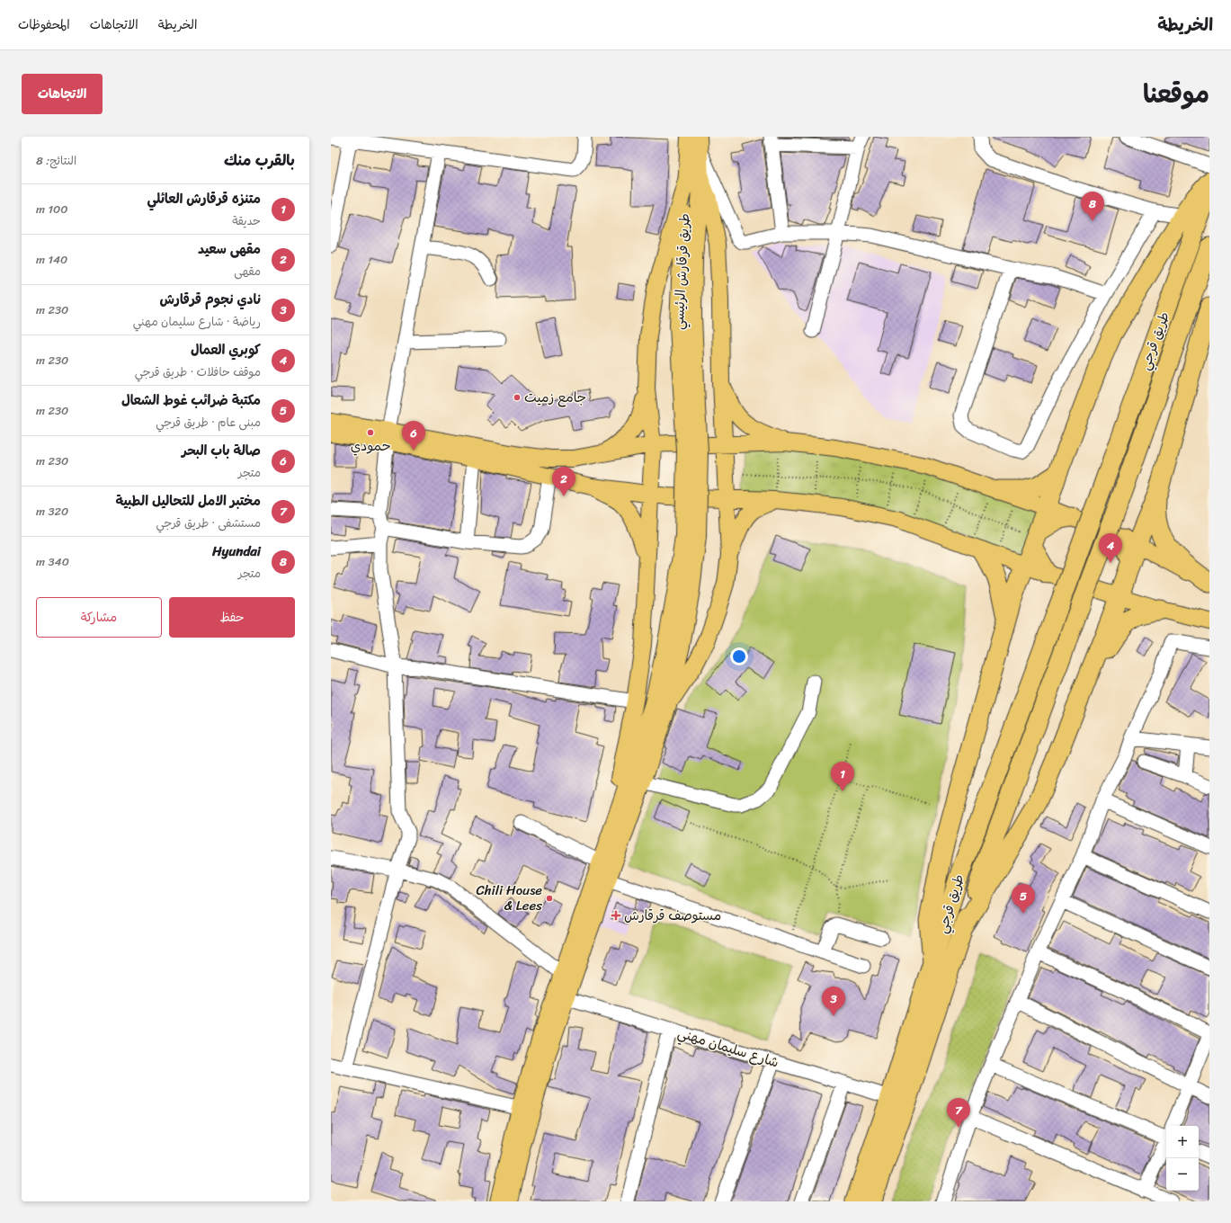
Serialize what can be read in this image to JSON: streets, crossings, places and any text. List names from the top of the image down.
{
  "streets": {
    "highway": ["طريق قرجي"],
    "main road": ["طريق قرقارش الرئيسي"],
    "street": ["شارع سليمان مهني"]
  },
  "crossings": [
    ["طريق قرجي", "شارع سليمان مهني"]
  ],
  "places": {
    "other": ["جامع زميت", "حمودي", "Chili House & Lees"],
    "health": ["مستوصف قرقارش"]
  },
  "page": {
    "header": "الخريطة",
    "nav": ["الخريطة", "الاتجاهات", "المحفوظات"],
    "title": "موقعنا",
    "buttons": [
      "الاتجاهات",
      ["حفظ", "مشاركة"]
    ],
    "heading": ["بالقرب منك", "النتائج: 8"],
    "list": [
      {
        "mark": "1",
        "name": "متنزه قرقارش العائلي",
        "note": "حديقة",
        "value": "100 m"
      },
      {
        "mark": "2",
        "name": "مقهى سعيد",
        "note": "مقهى",
        "value": "140 m"
      },
      {
        "mark": "3",
        "name": "نادي نجوم قرقارش",
        "note": "رياضة · شارع سليمان مهني",
        "value": "230 m"
      },
      {
        "mark": "4",
        "name": "كوبري العمال",
        "note": "موقف حافلات · طريق قرجي",
        "value": "230 m"
      },
      {
        "mark": "5",
        "name": "مكتبة ضرائب غوط الشعال",
        "note": "مبنى عام · طريق قرجي",
        "value": "230 m"
      },
      {
        "mark": "6",
        "name": "صالة باب البحر",
        "note": "متجر",
        "value": "230 m"
      },
      {
        "mark": "7",
        "name": "مختبر الامل للتحاليل الطبية",
        "note": "مستشفى · طريق قرجي",
        "value": "320 m"
      },
      {
        "mark": "8",
        "name": "Hyundai",
        "note": "متجر",
        "value": "340 m"
      }
    ],
    "pins": [
      "8",
      "6",
      "2",
      "4",
      "1",
      "5",
      "3",
      "7"
    ],
    "map_buttons": ["+", "−"]
  }
}
